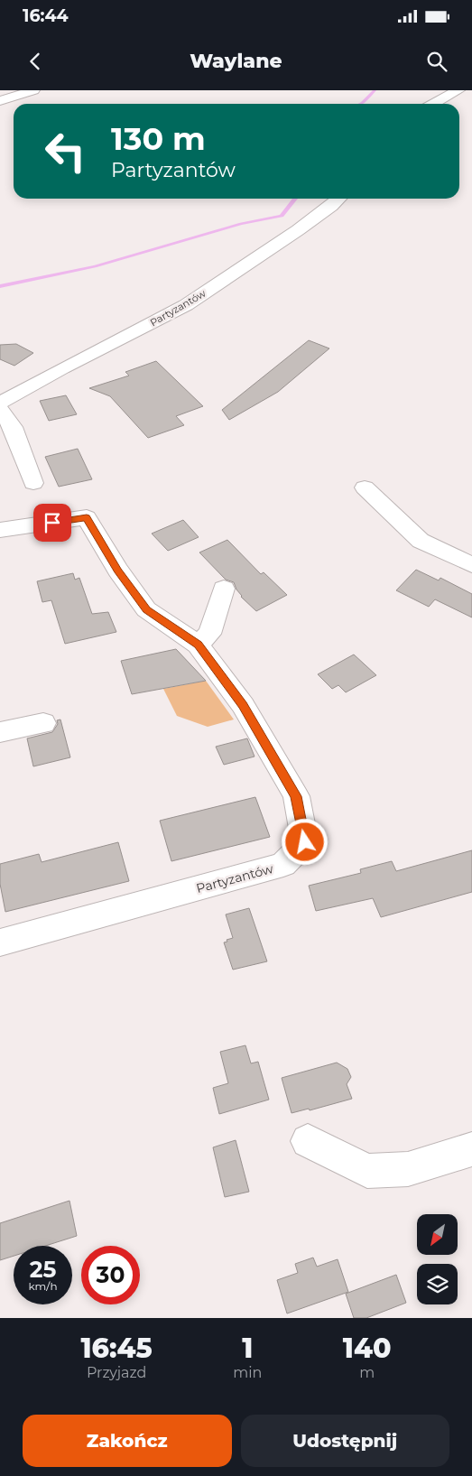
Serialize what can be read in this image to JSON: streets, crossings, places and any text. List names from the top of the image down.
{
  "streets": {
    "street": ["Partyzantów"]
  },
  "north": "bottom left",
  "page": {
    "status": "16:44",
    "header": "Waylane",
    "turn": ["130 m", "Partyzantów"],
    "speed": "25 km/h",
    "limit": "30",
    "eta": [
      "16:45",
      "Przyjazd",
      "1",
      "min",
      "140",
      "m"
    ],
    "buttons": ["Zakończ", "Udostępnij"]
  }
}
